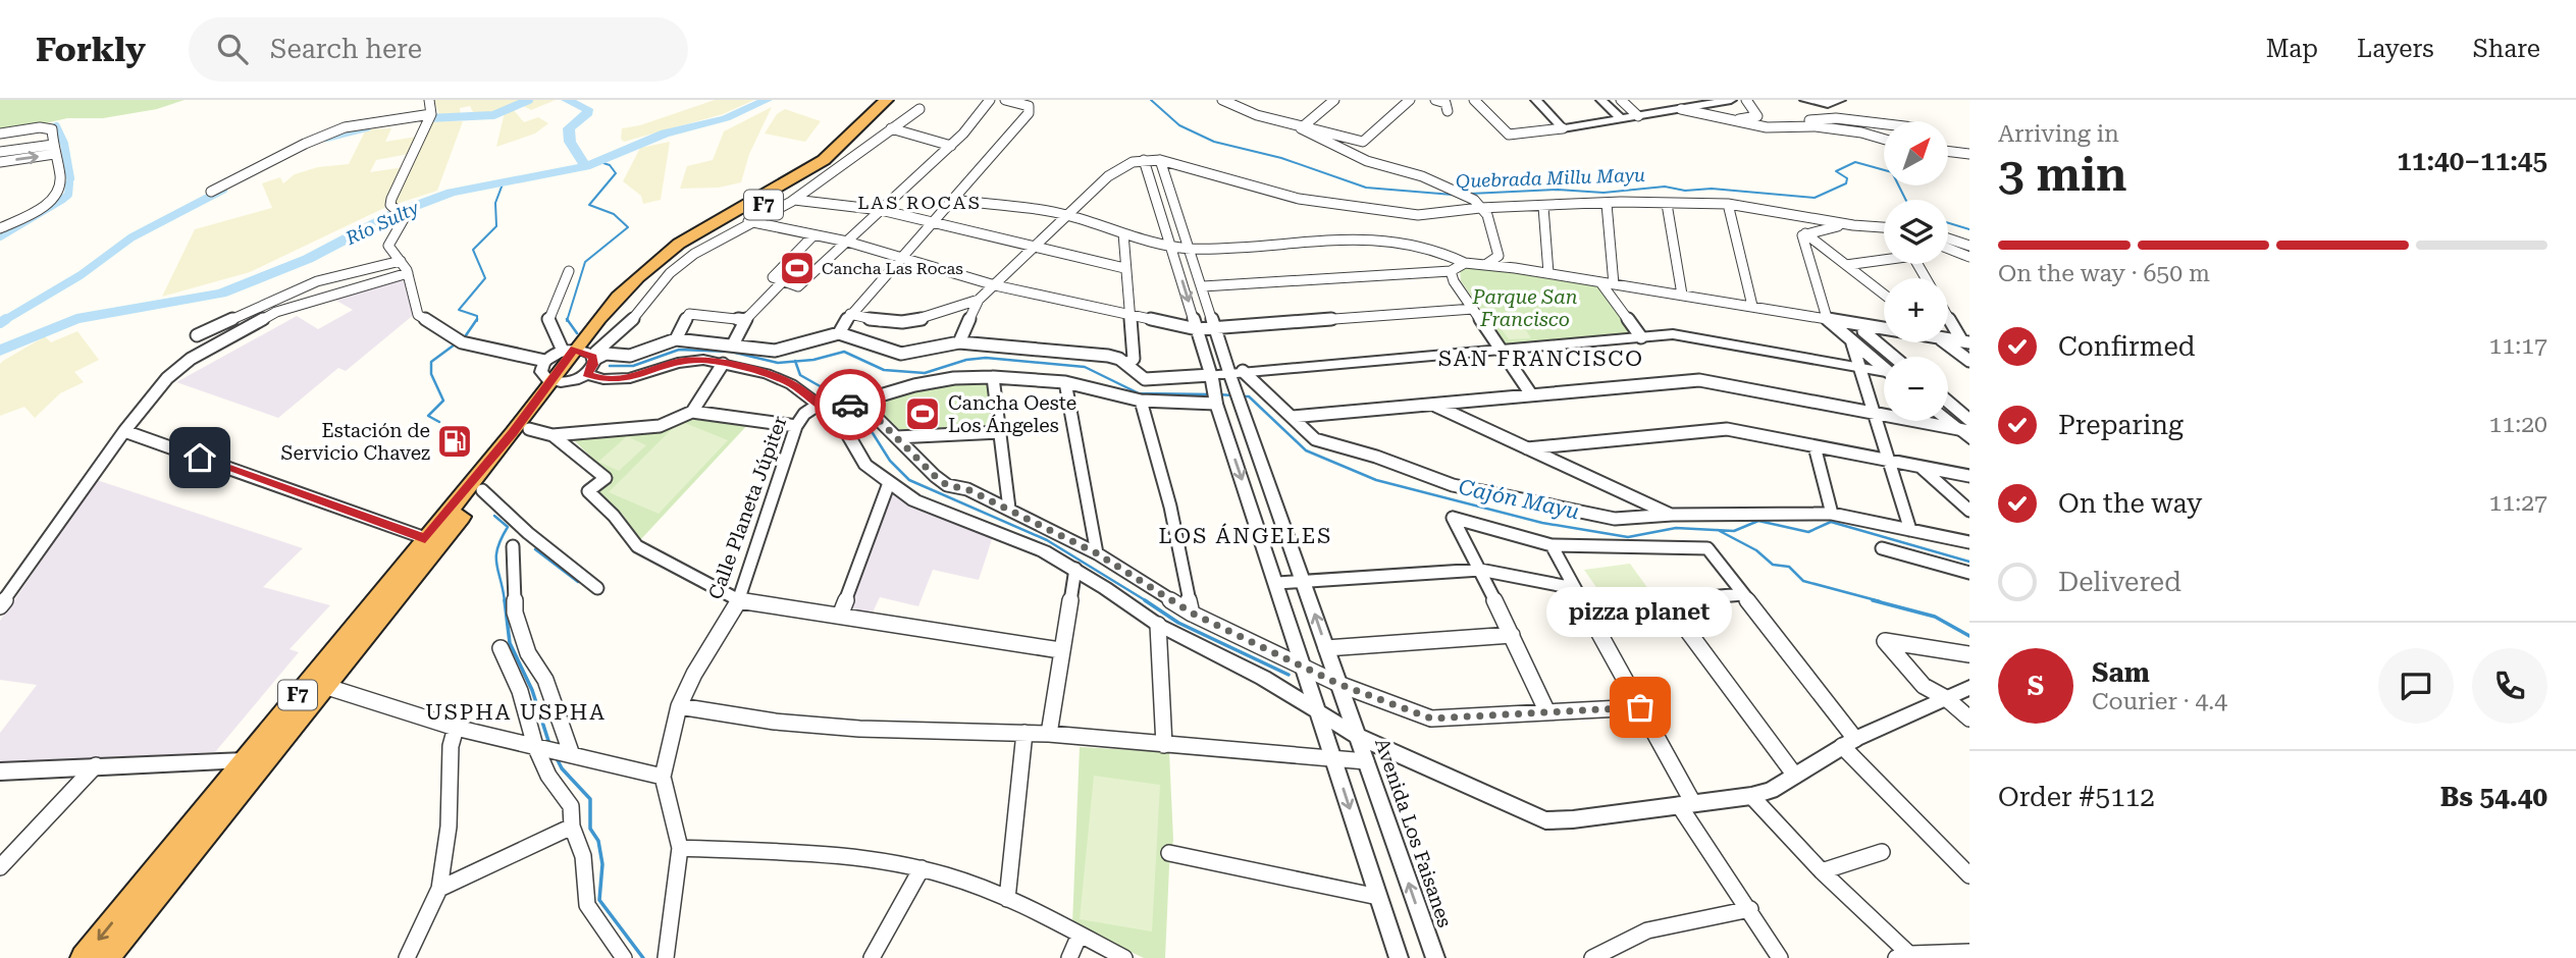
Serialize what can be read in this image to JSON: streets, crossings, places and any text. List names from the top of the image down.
{
  "streets": {
    "highway": ["F7"],
    "street": ["Calle Planeta Júpiter", "Avenida Los Faisanes"]
  },
  "districts": [
    "LAS ROCAS",
    "SAN FRANCISCO",
    "LOS ÁNGELES",
    "USPHA USPHA"
  ],
  "water": ["Quebrada Millu Mayu", "Río Sulty", "Cajón Mayu"],
  "parks": ["Parque San Francisco"],
  "places": {
    "sports": ["Cancha Las Rocas", "Cancha Oeste Los Ángeles"],
    "fuel station": ["Estación de Servicio Chavez"],
    "other": ["pizza planet"]
  },
  "north": "top right",
  "page": {
    "header": "Forkly",
    "search": "Search here",
    "nav": ["Map", "Layers", "Share"],
    "heading": ["3 min", "Arriving in", "11:40–11:45"],
    "panel": [
      "Sam",
      "Courier · 4.4",
      "Order #5112",
      "Bs 54.40"
    ],
    "map_buttons": ["+", "−"],
    "bar": "On the way · 650 m",
    "list": [
      ["Confirmed", "11:17"],
      ["Preparing", "11:20"],
      ["On the way", "11:27"],
      "Delivered"
    ],
    "bubble": "pizza planet",
    "round": "S"
  }
}
